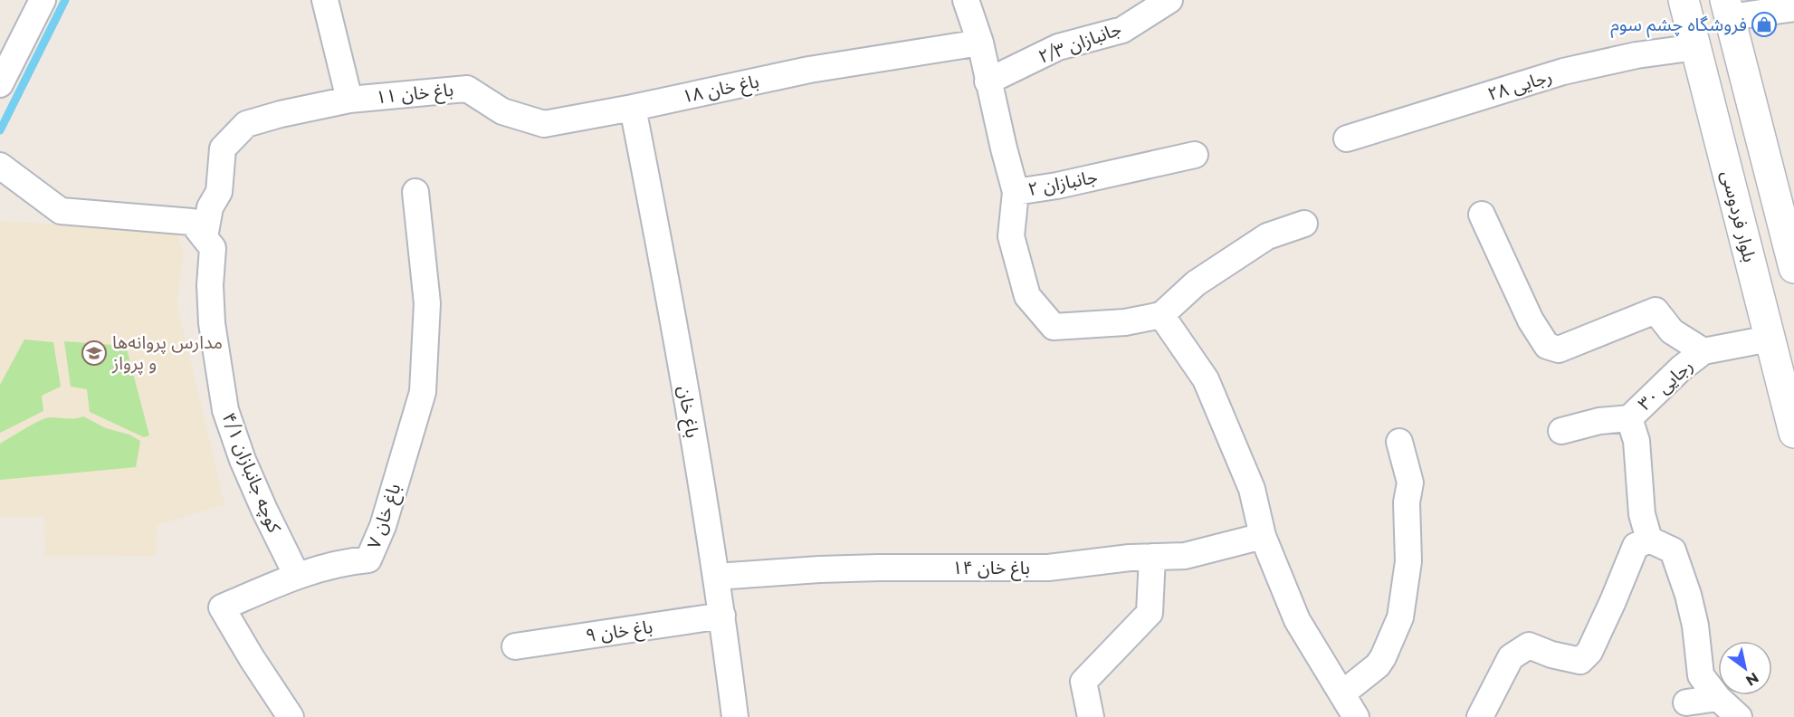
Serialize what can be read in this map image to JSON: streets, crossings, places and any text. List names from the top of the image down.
{
  "streets": {
    "main road": ["بلوار فردوسی"],
    "street": [
      "جانبازان ۲/۳",
      "رجایی ۲۸",
      "باغ خان ۱۸",
      "باغ خان ۱۱",
      "جانبازان ۲",
      "رجایی ۳۰",
      "باغ خان",
      "کوچه جانبازان ۴/۱",
      "باغ خان ۷",
      "باغ خان ۱۴",
      "باغ خان ۹"
    ]
  },
  "crossings": [
    ["جانبازان ۲/۳", "جانبازان ۲"],
    ["رجایی ۲۸", "بلوار فردوسی"],
    ["باغ خان ۱۸", "باغ خان ۱۱"],
    ["باغ خان ۱۸", "جانبازان ۲"],
    ["باغ خان ۱۸", "باغ خان"],
    ["باغ خان ۱۱", "باغ خان"],
    ["باغ خان ۱۱", "کوچه جانبازان ۴/۱"],
    ["بلوار فردوسی", "رجایی ۳۰"],
    ["باغ خان", "باغ خان ۱۴"],
    ["باغ خان", "باغ خان ۹"],
    ["کوچه جانبازان ۴/۱", "باغ خان ۷"]
  ],
  "places": {
    "shop": ["فروشگاه چشم سوم"],
    "school or university": ["مدارس پروانه‌ها و پرواز"]
  },
  "north": "bottom right"
}
